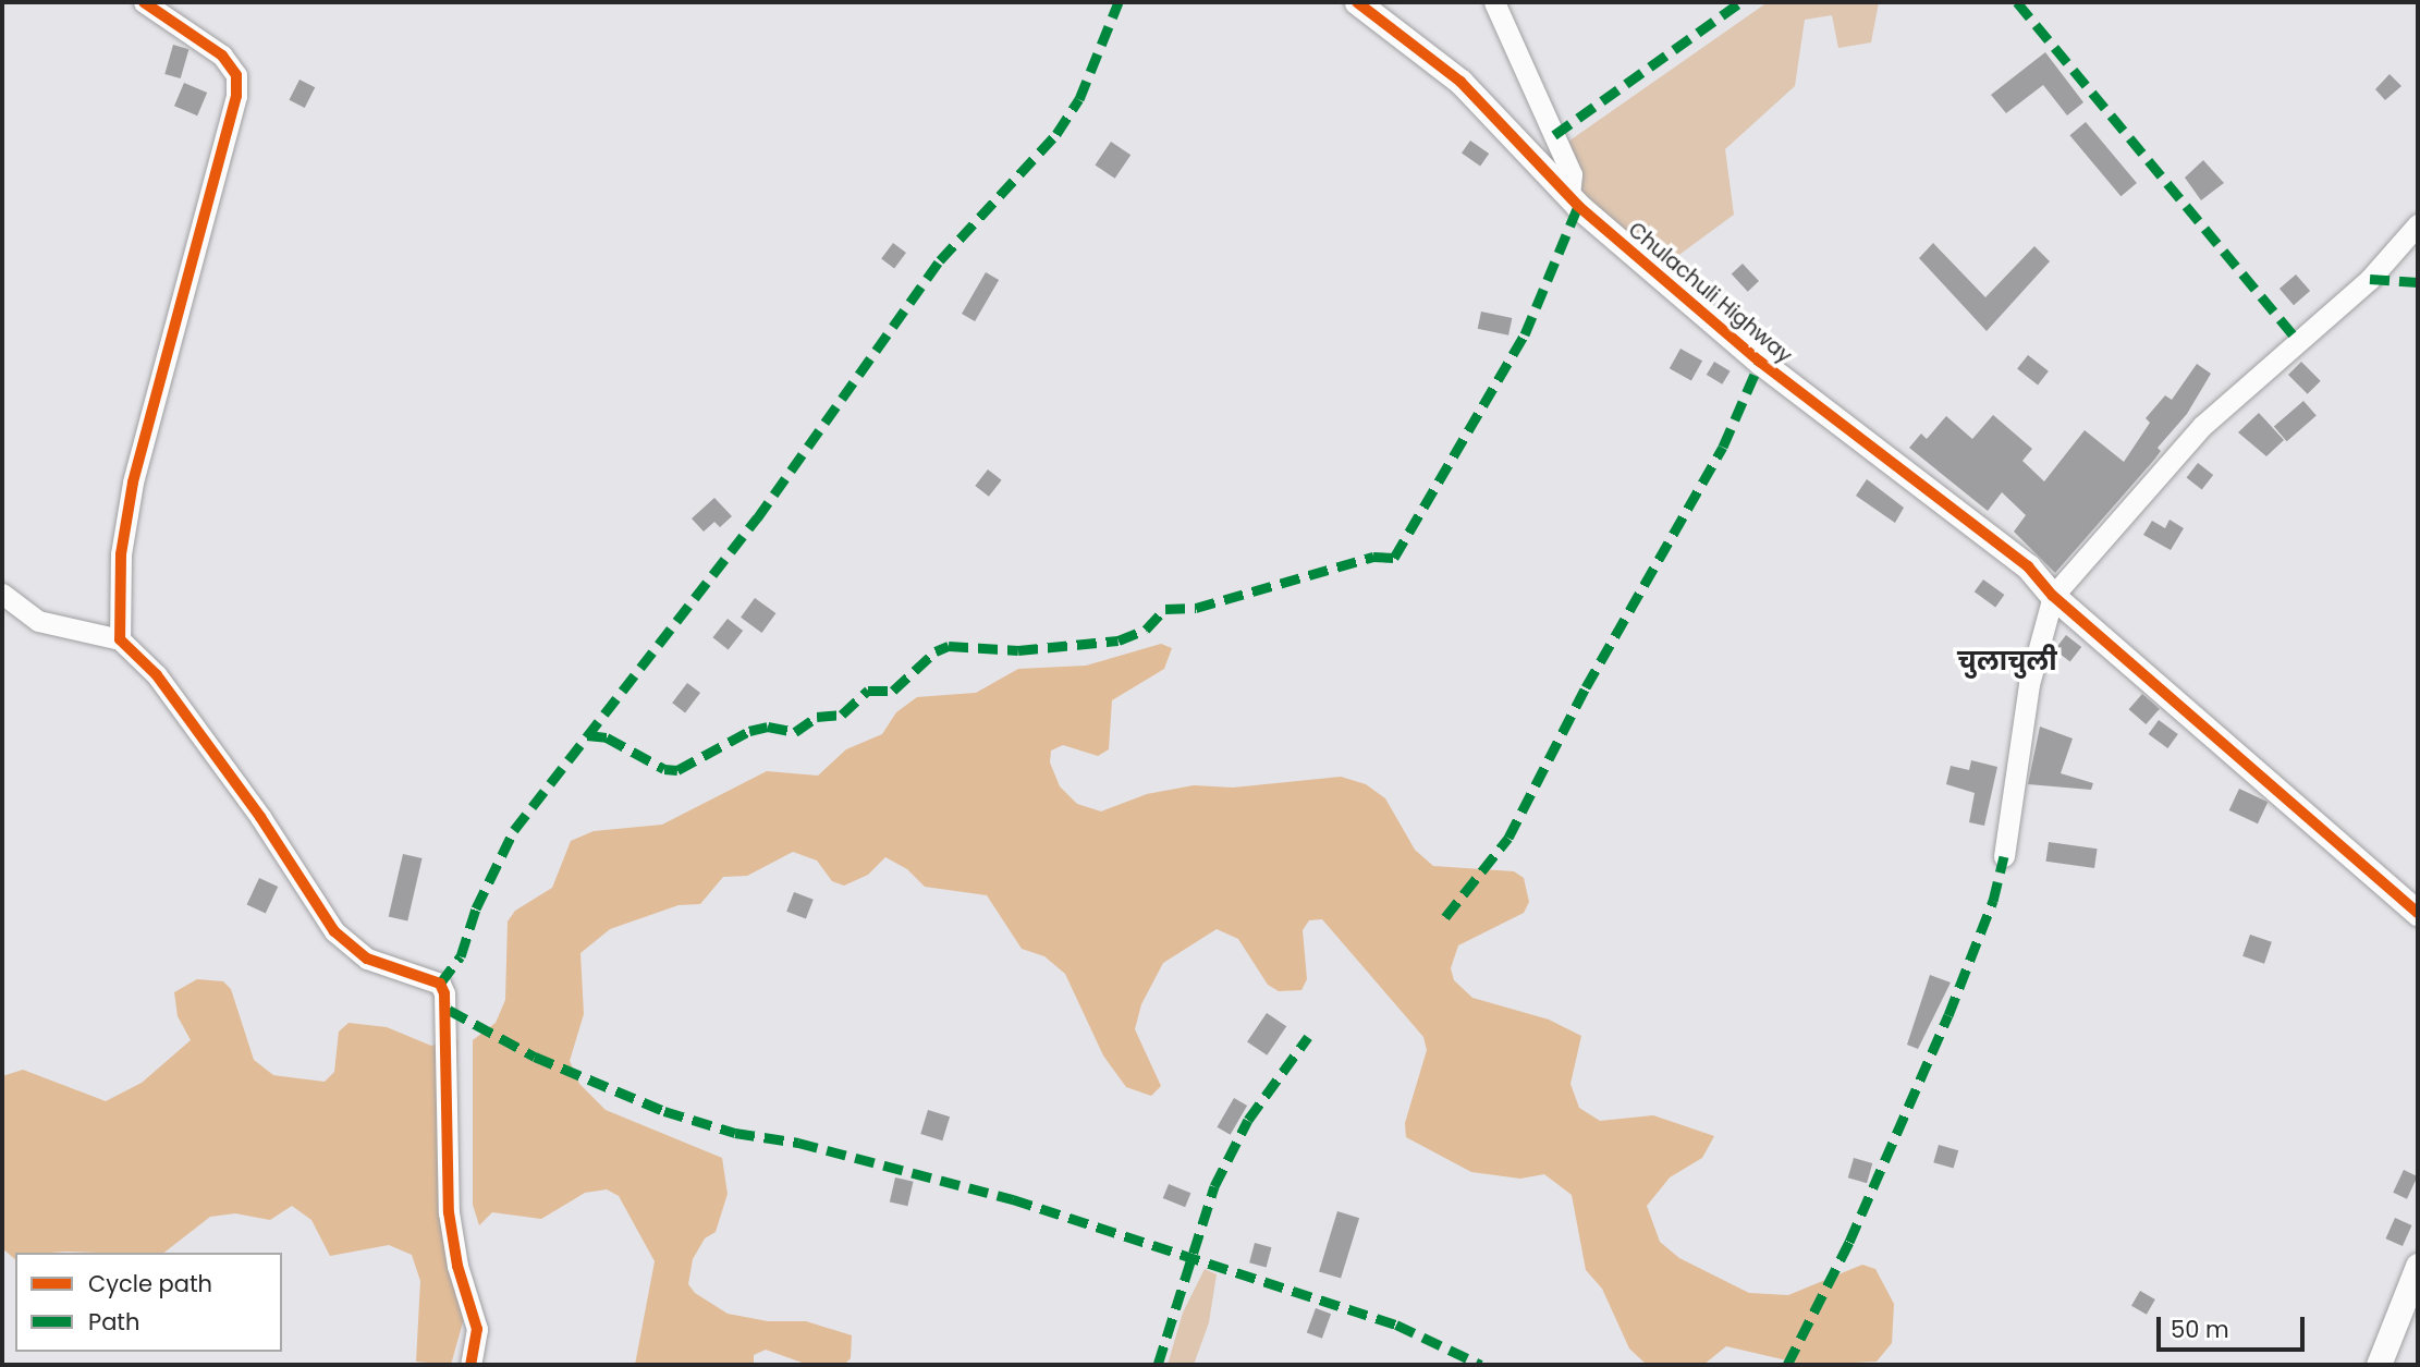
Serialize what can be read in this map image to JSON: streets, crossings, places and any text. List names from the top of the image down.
{
  "streets": {
    "street": ["Chulachuli Highway"]
  },
  "districts": ["चुलाचुली"],
  "legend": ["Cycle path", "Path"],
  "scale_bar": "50 m"
}
